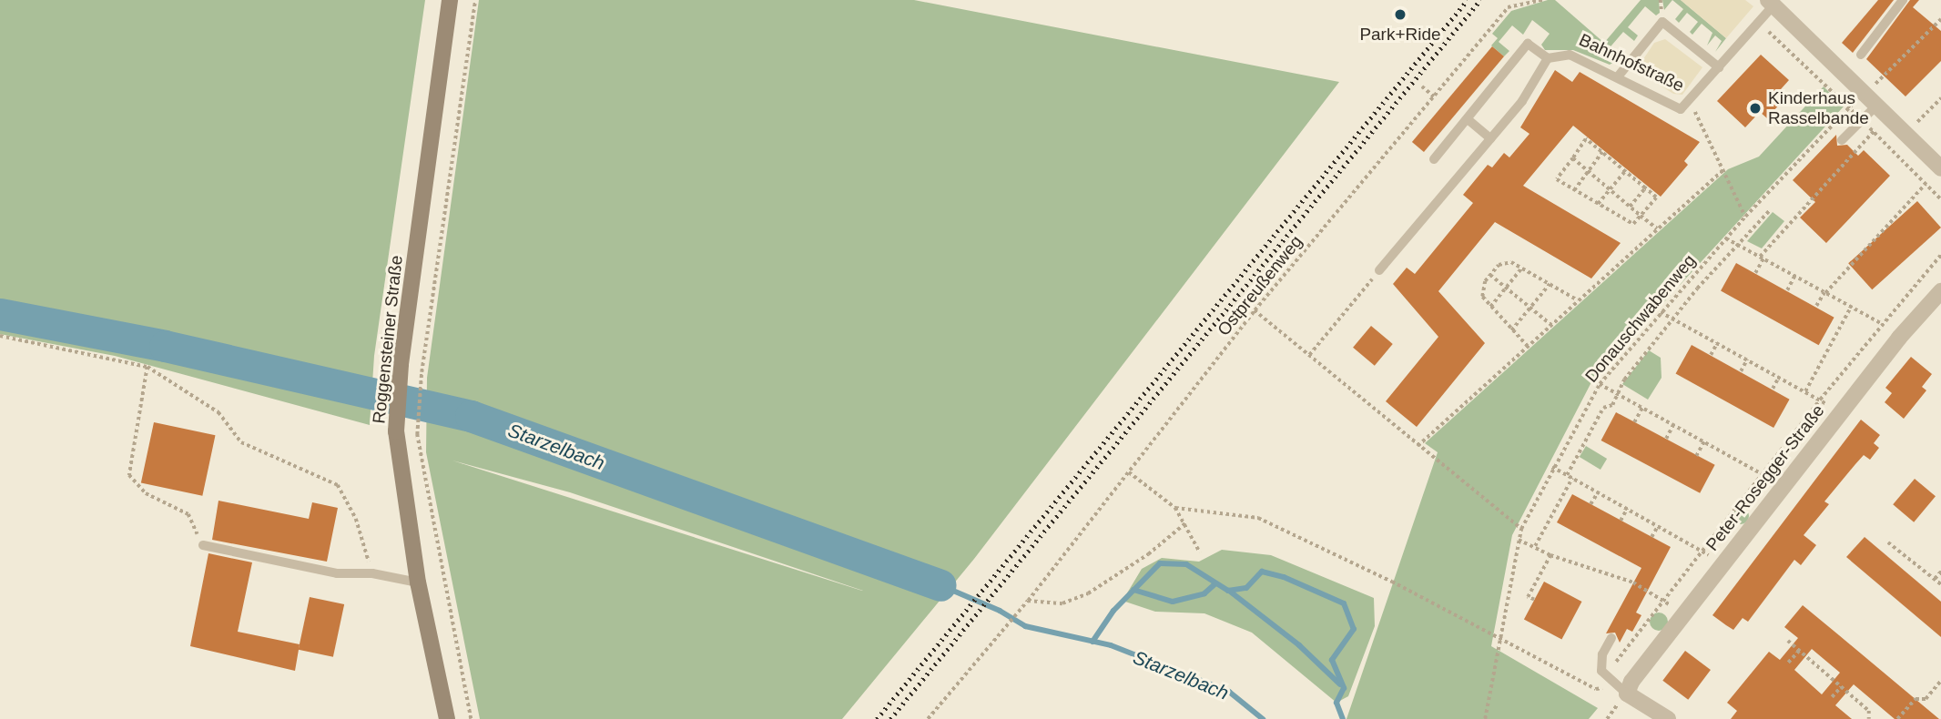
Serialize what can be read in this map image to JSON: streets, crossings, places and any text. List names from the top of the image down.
{
  "streets": {
    "street": ["Bahnhofstraße", "Roggensteiner Straße", "Peter-Rosegger-Straße"],
    "path": ["Ostpreußenweg", "Donauschwabenweg"]
  },
  "crossings": [
    ["Bahnhofstraße", "Donauschwabenweg"]
  ],
  "water": ["Starzelbach"],
  "places": ["Park+Ride", "Kinderhaus Rasselbande"]
}
